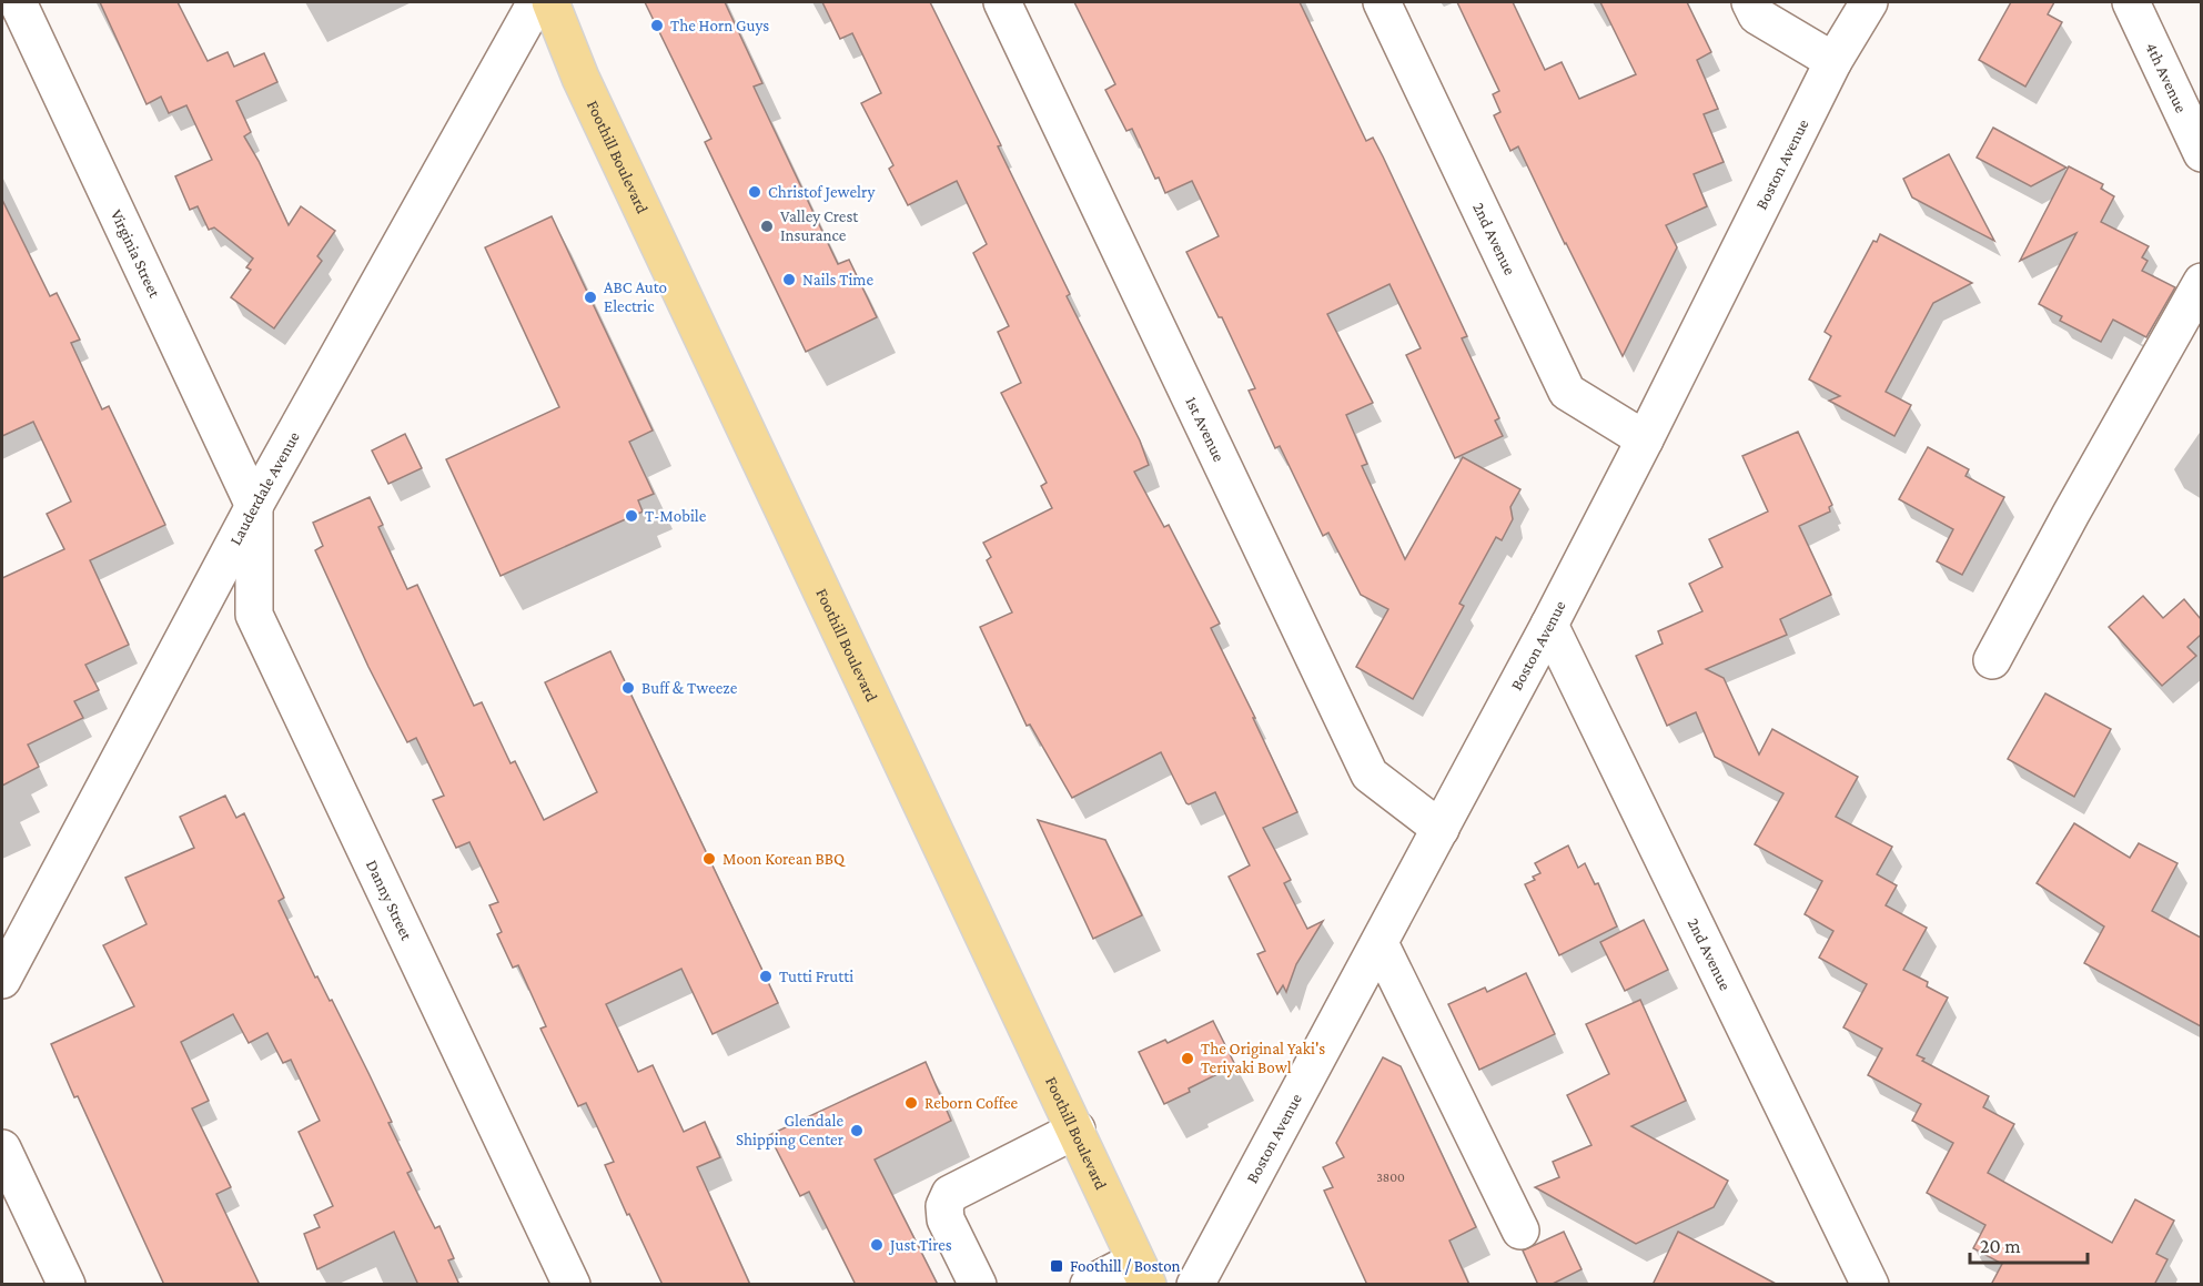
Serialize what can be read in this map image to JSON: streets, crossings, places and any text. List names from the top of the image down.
{
  "streets": {
    "main road": ["Foothill Boulevard"],
    "street": [
      "4th Avenue",
      "Boston Avenue",
      "2nd Avenue",
      "Virginia Street",
      "1st Avenue",
      "Lauderdale Avenue",
      "Danny Street"
    ]
  },
  "crossings": [
    ["Boston Avenue", "2nd Avenue"],
    ["Boston Avenue", "1st Avenue"],
    ["Virginia Street", "Lauderdale Avenue"],
    ["Virginia Street", "Danny Street"],
    ["Lauderdale Avenue", "Danny Street"]
  ],
  "places": {
    "other": [
      "The Horn Guys",
      "Christof Jewelry",
      "Valley Crest Insurance",
      "Nails Time",
      "ABC Auto Electric",
      "T-Mobile",
      "Buff & Tweeze",
      "Moon Korean BBQ",
      "Tutti Frutti",
      "The Original Yaki's Teriyaki Bowl",
      "Reborn Coffee",
      "Glendale Shipping Center",
      "Just Tires"
    ],
    "transit": ["Foothill / Boston"]
  },
  "house_numbers": ["3800"],
  "scale_bar": "20 m"
}
